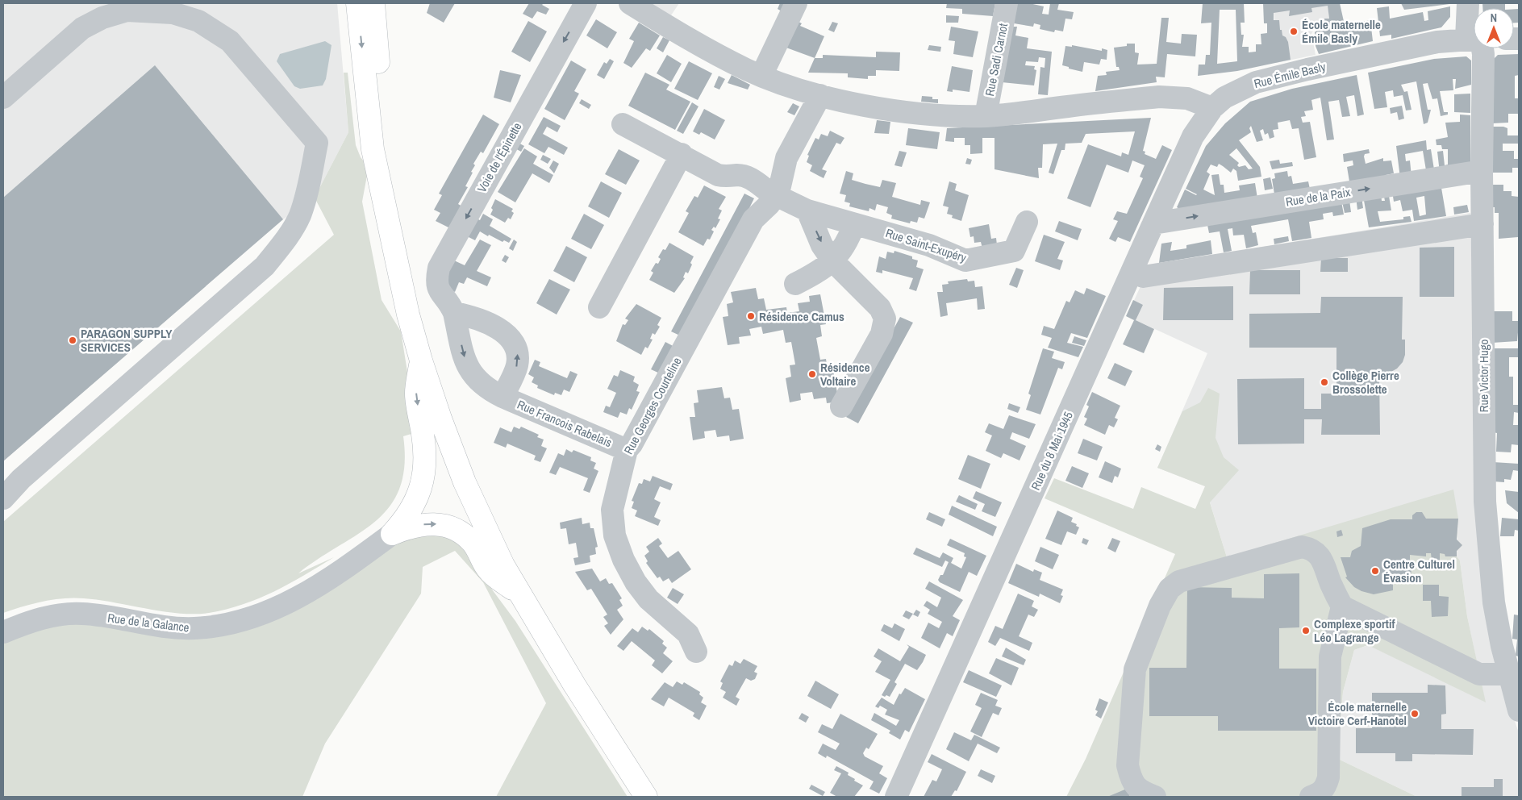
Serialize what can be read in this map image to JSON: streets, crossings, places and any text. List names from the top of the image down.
{
  "streets": {
    "street": [
      "Rue Sadi Carnot",
      "Rue Émile Basly",
      "Voie de l'Épinette",
      "Rue de la Paix",
      "Rue Saint-Exupéry",
      "Rue Victor Hugo",
      "Rue Georges Courteline",
      "Rue Francois Rabelais",
      "Rue du 8 Mai 1945",
      "Rue de la Galance"
    ]
  },
  "crossings": [
    ["Rue Émile Basly", "Rue du 8 Mai 1945"],
    ["Voie de l'Épinette", "Rue Francois Rabelais"],
    ["Rue de la Paix", "Rue Victor Hugo"],
    ["Rue de la Paix", "Rue du 8 Mai 1945"],
    ["Rue Saint-Exupéry", "Rue Georges Courteline"],
    ["Rue Georges Courteline", "Rue Francois Rabelais"]
  ],
  "one_way": ["Rue Francois Rabelais"],
  "places": [
    "École maternelle Émile Basly",
    "Résidence Camus",
    "PARAGON SUPPLY SERVICES",
    "Résidence Voltaire",
    "Collège Pierre Brossolette",
    "Centre Culturel Évasion",
    "Complexe sportif Léo Lagrange",
    "École maternelle Victoire Cerf-Hanotel"
  ],
  "north": "top"
}
